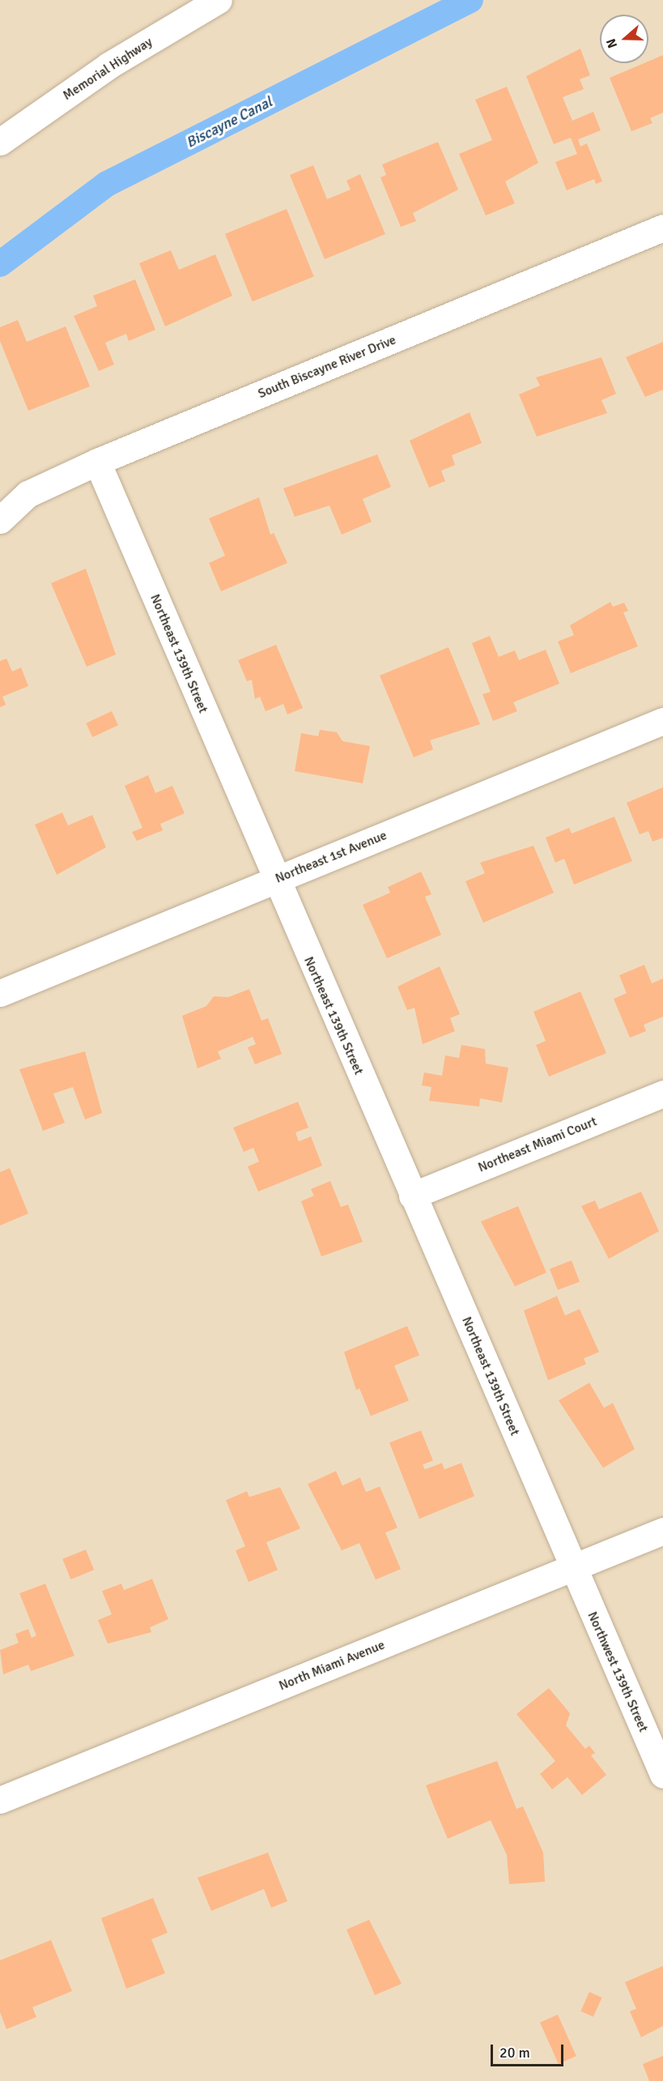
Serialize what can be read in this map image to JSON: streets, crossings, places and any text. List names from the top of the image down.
{
  "streets": {
    "street": [
      "Memorial Highway",
      "South Biscayne River Drive",
      "Northeast 139th Street",
      "Northeast 1st Avenue",
      "Northeast Miami Court",
      "North Miami Avenue",
      "Northwest 139th Street"
    ]
  },
  "crossings": [
    ["South Biscayne River Drive", "Northeast 139th Street"],
    ["Northeast 139th Street", "Northeast 1st Avenue"],
    ["Northeast 139th Street", "Northeast Miami Court"],
    ["Northeast 139th Street", "North Miami Avenue"],
    ["Northeast 139th Street", "Northwest 139th Street"],
    ["North Miami Avenue", "Northwest 139th Street"]
  ],
  "water": ["Biscayne Canal"],
  "scale_bar": "20 m",
  "north": "left"
}
